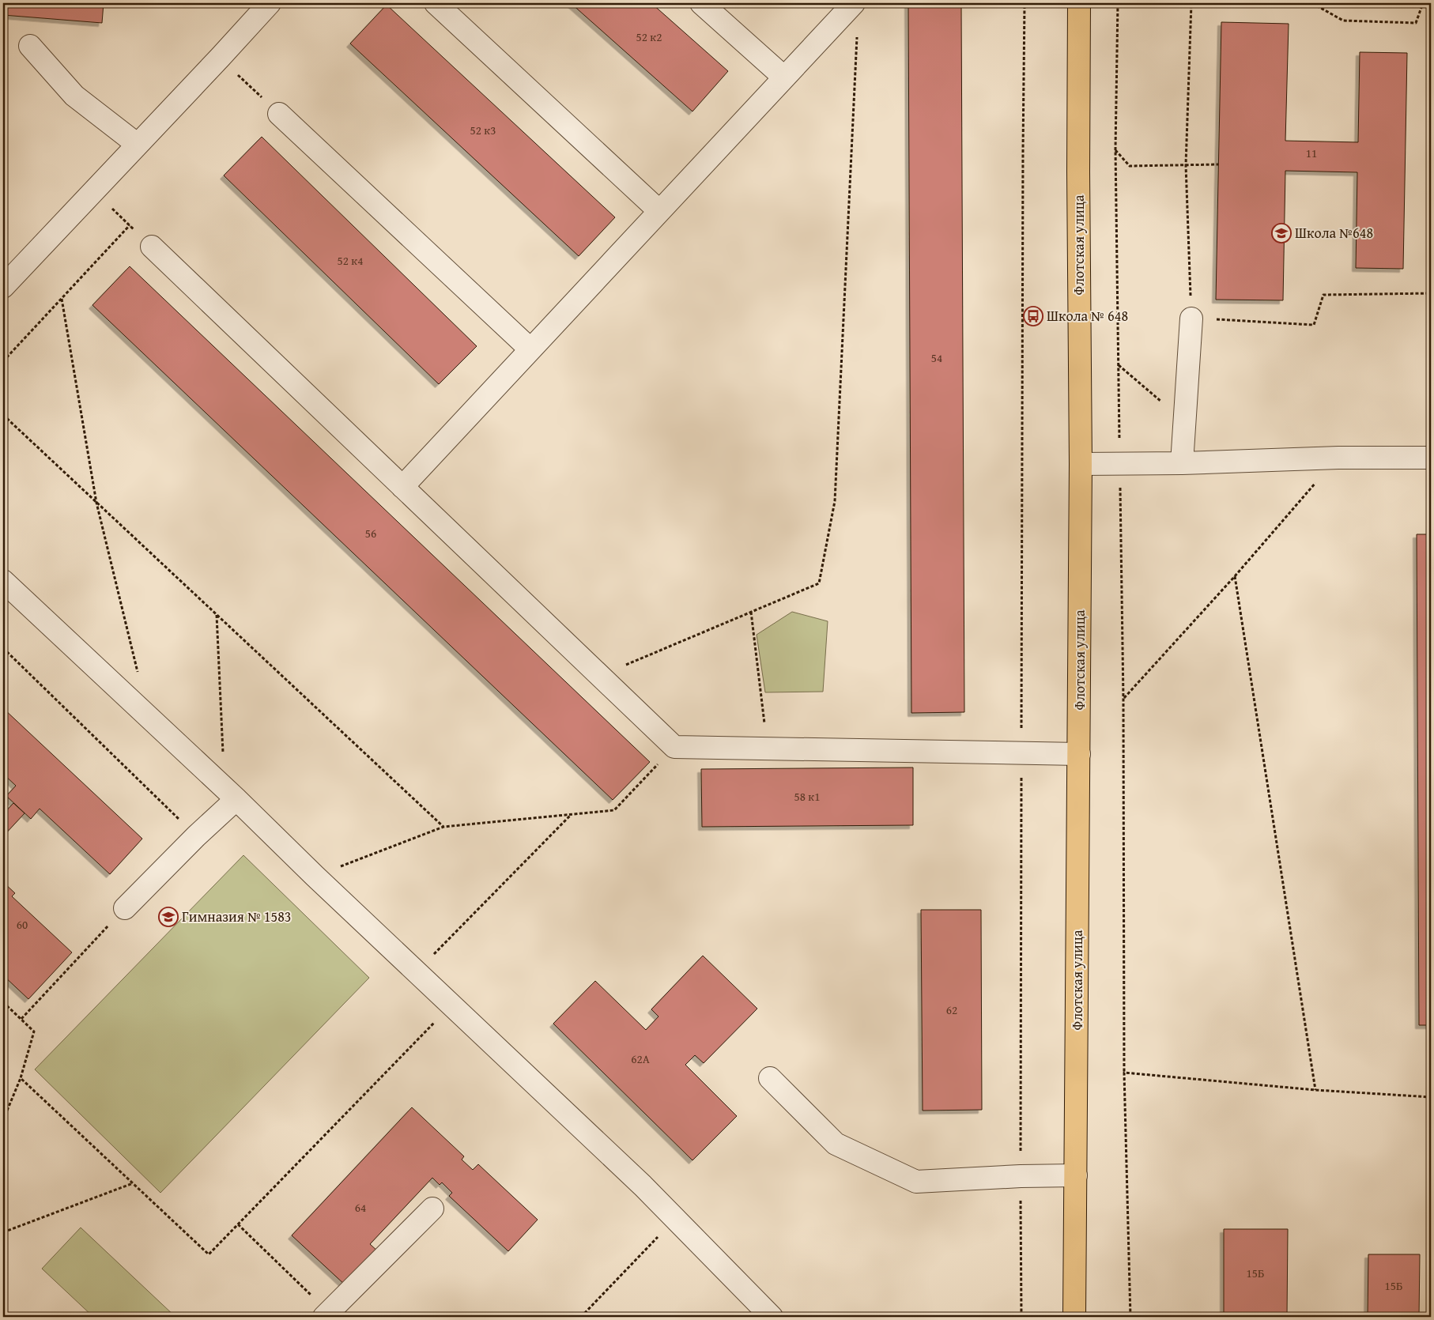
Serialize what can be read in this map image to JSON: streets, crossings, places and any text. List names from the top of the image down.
{
  "streets": {
    "main road": ["Флотская улица"]
  },
  "places": {
    "school or university": ["Школа №648", "Гимназия № 1583"],
    "bus stop": ["Школа № 648"]
  },
  "house_numbers": [
    "52 к2",
    "52 к3",
    "11",
    "52 к4",
    "54",
    "56",
    "58 к1",
    "60",
    "62",
    "62А",
    "64",
    "15Б",
    "15Б"
  ]
}
